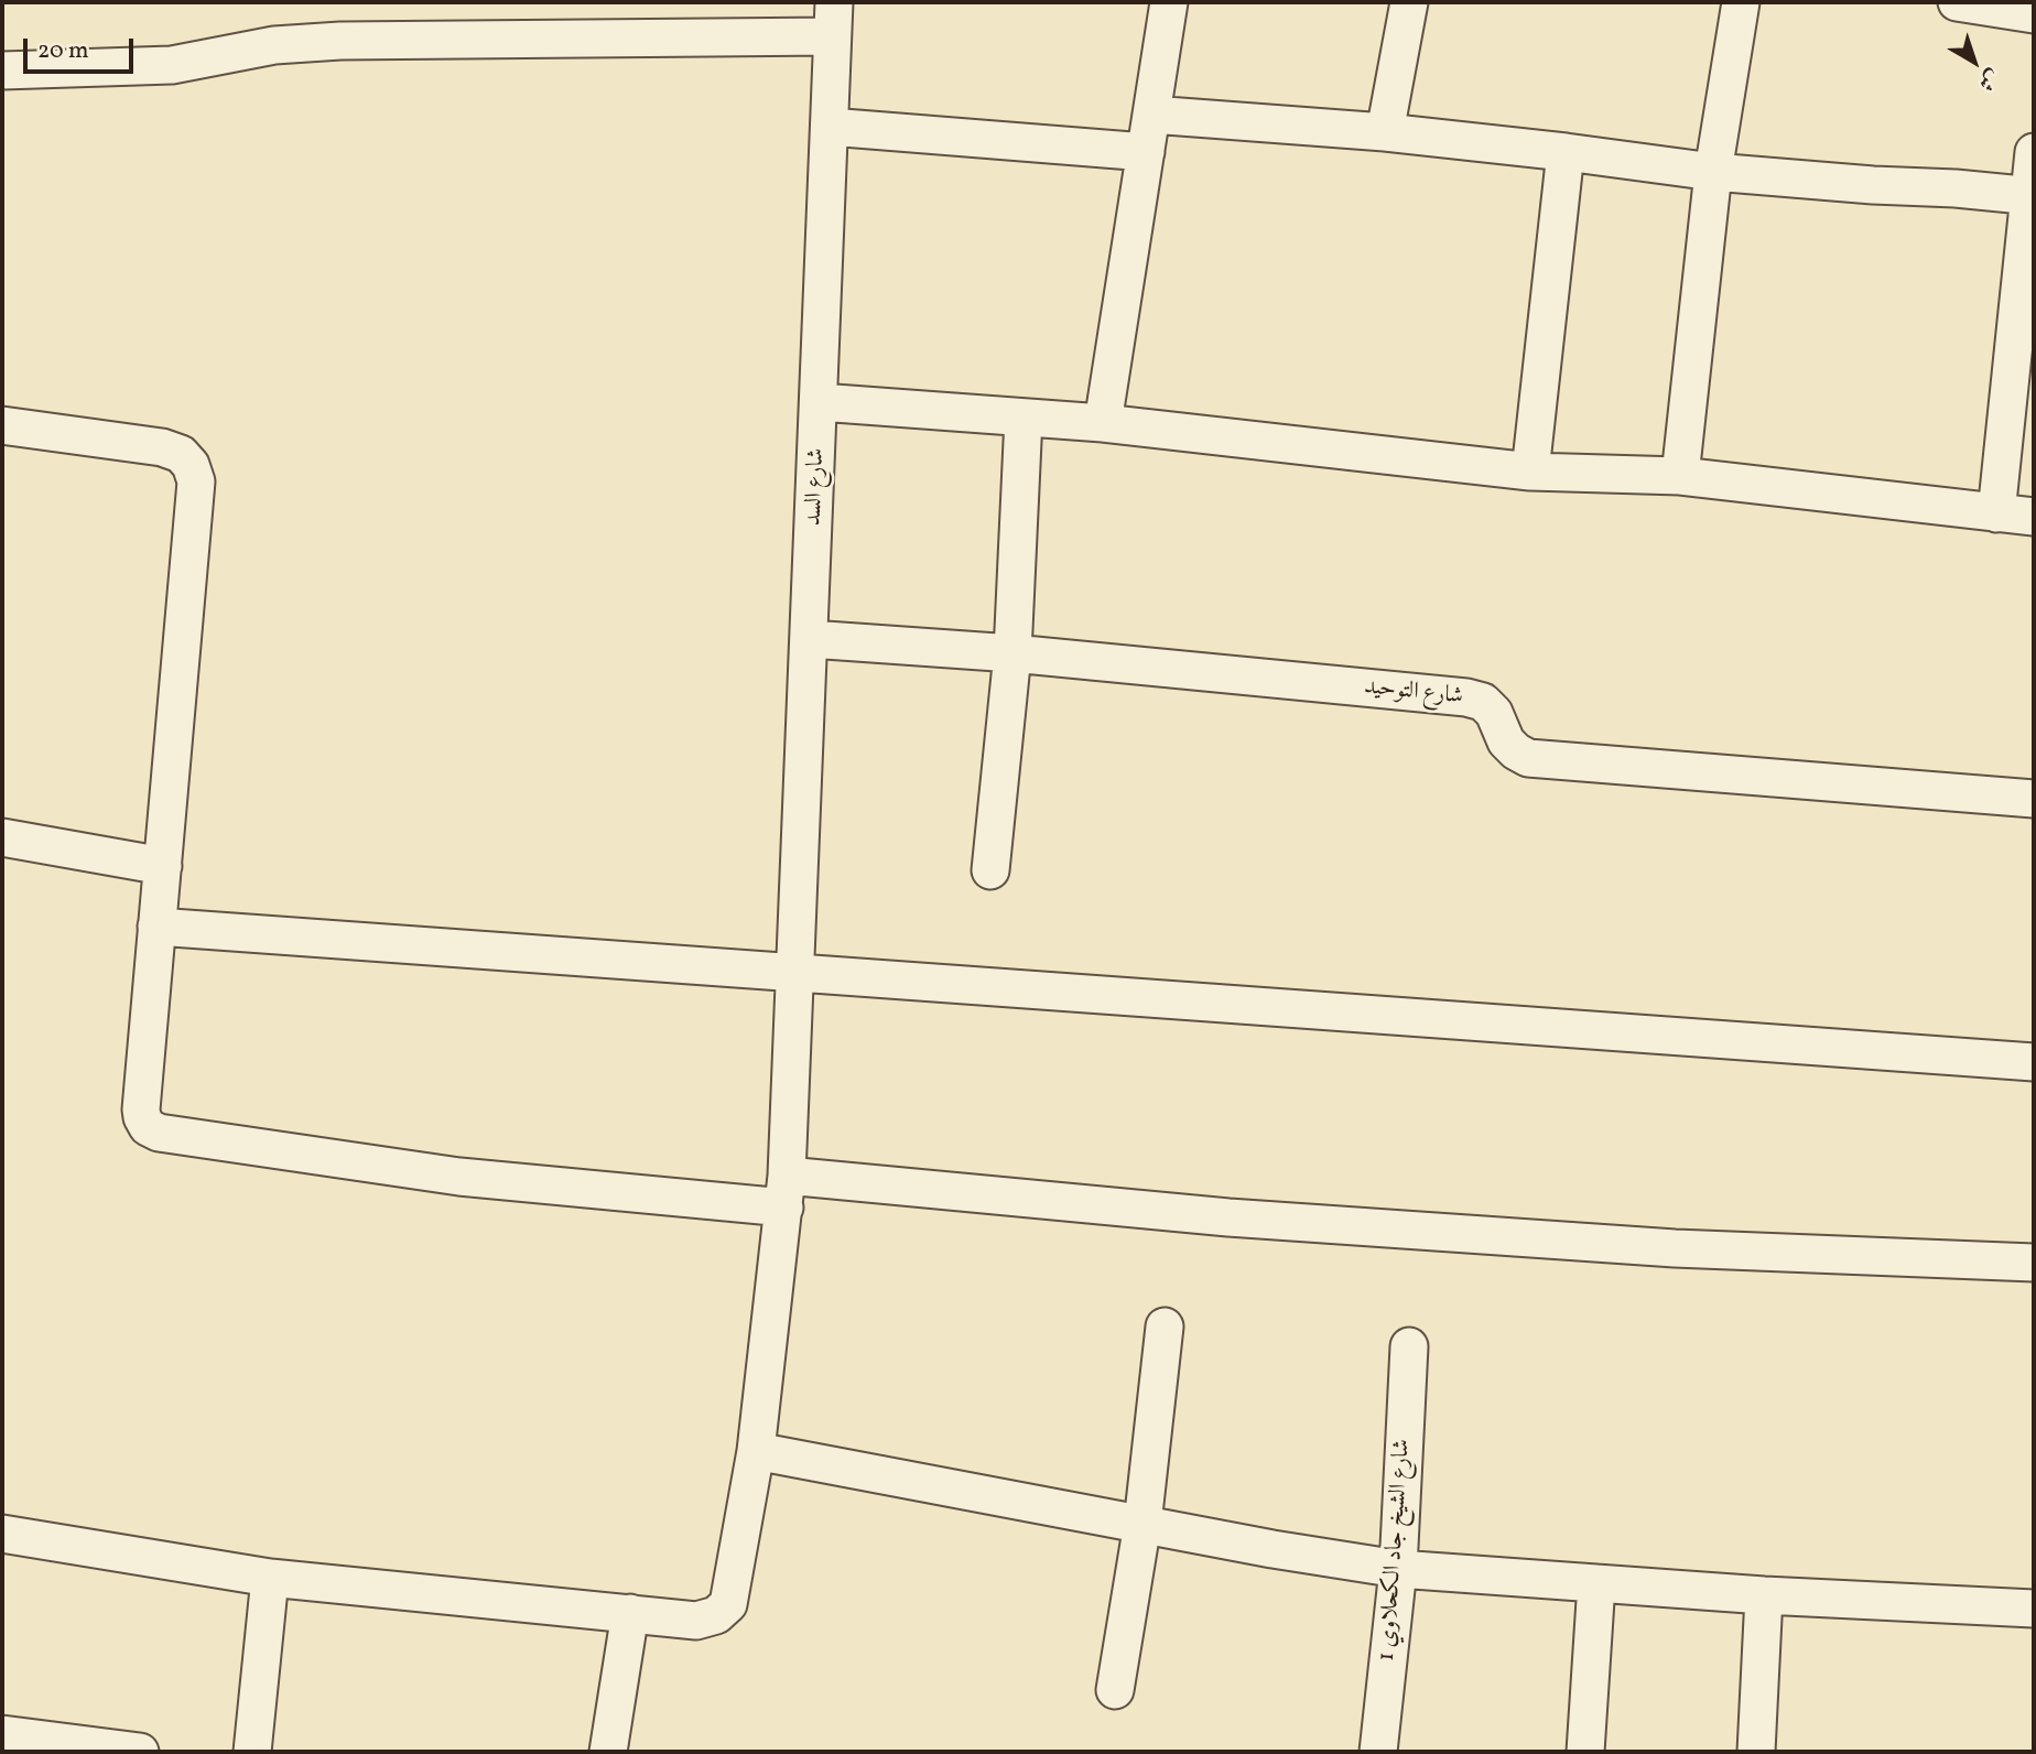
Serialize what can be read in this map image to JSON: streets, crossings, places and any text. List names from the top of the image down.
{
  "streets": {
    "street": ["شارع السد", "شارع التوحيد", "شارع الشيخ جاد الكحلاوي 1"]
  },
  "crossings": [
    ["شارع السد", "شارع التوحيد"]
  ],
  "scale_bar": "20 m",
  "north": "bottom right"
}
